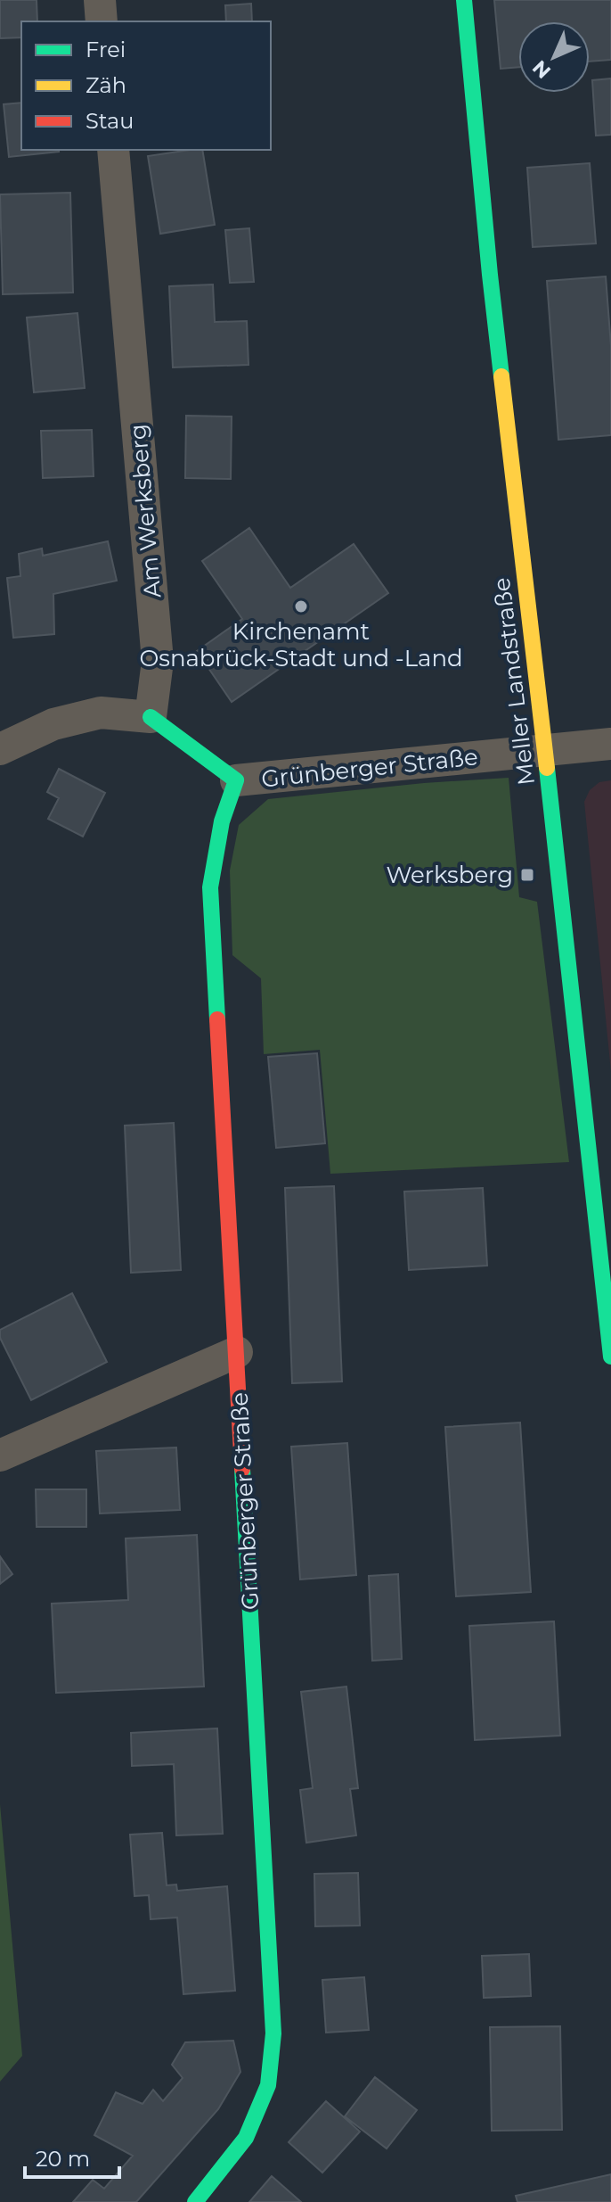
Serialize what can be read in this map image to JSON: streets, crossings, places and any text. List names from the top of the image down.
{
  "streets": {
    "street": ["Am Werksberg", "Meller Landstraße", "Grünberger Straße"]
  },
  "crossings": [
    ["Am Werksberg", "Grünberger Straße"],
    ["Meller Landstraße", "Grünberger Straße"]
  ],
  "places": {
    "other": ["Kirchenamt Osnabrück-Stadt und -Land"],
    "transit": ["Werksberg"]
  },
  "legend": ["Frei", "Zäh", "Stau"],
  "scale_bar": "20 m",
  "north": "bottom left"
}
